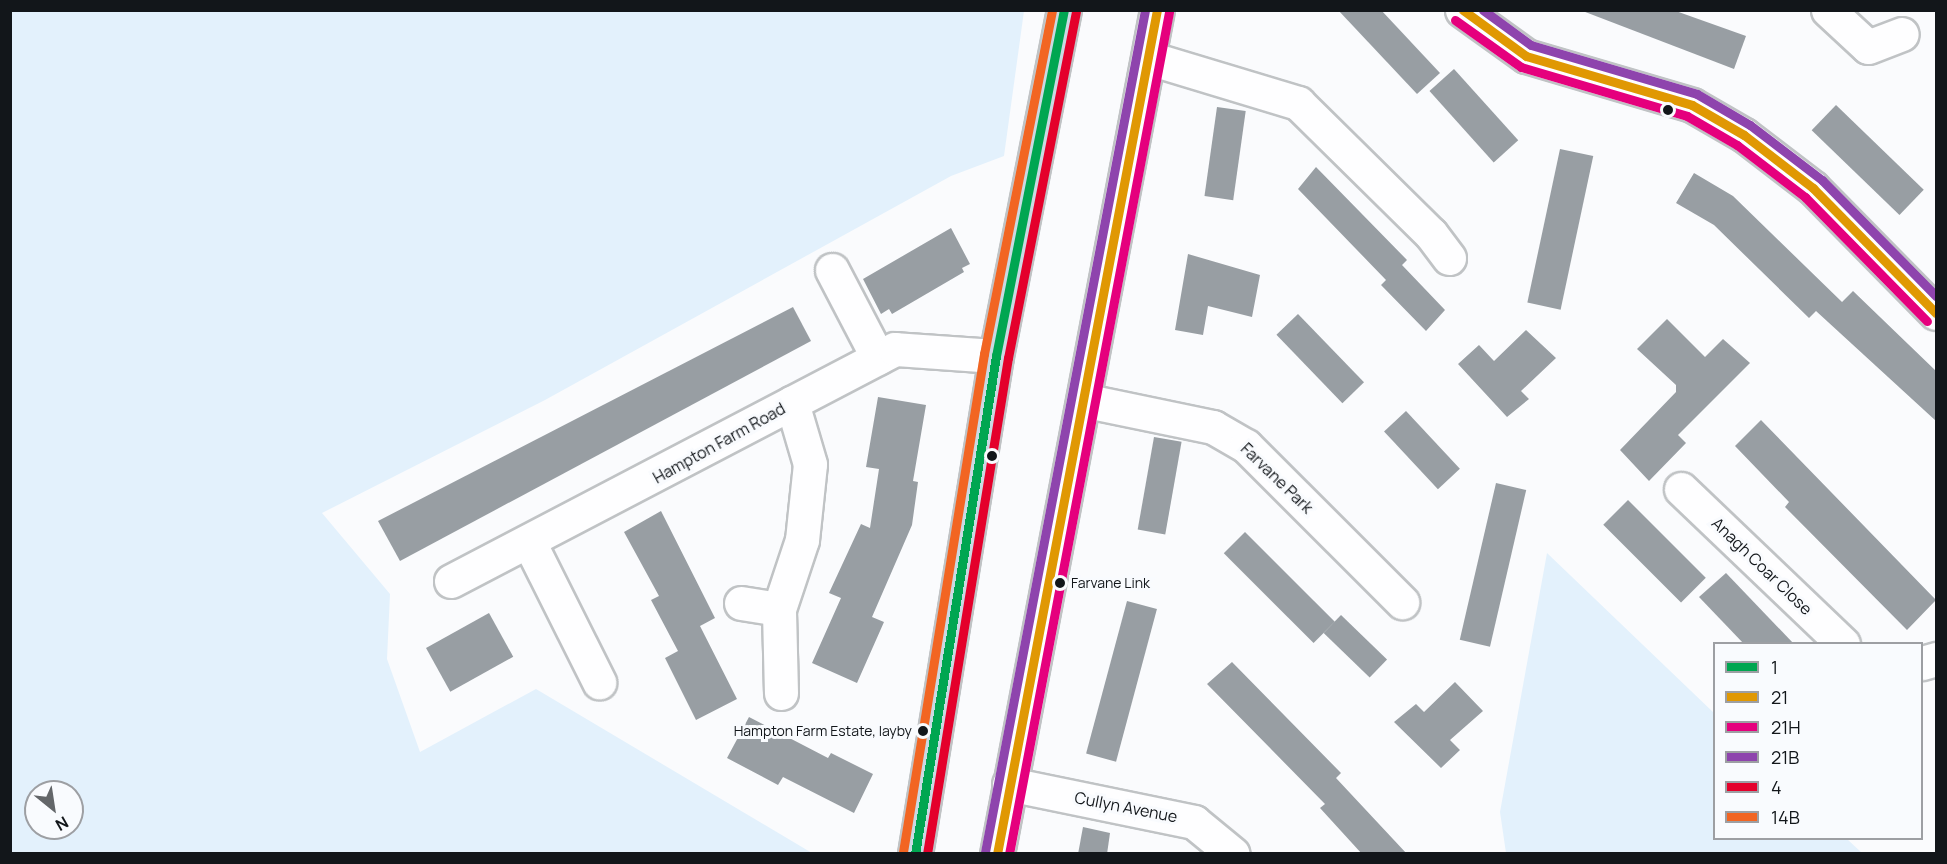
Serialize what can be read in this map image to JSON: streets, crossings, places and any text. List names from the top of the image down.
{
  "streets": {
    "street": [
      "Hampton Farm Road",
      "Farvane Park",
      "Anagh Coar Close",
      "Cullyn Avenue"
    ]
  },
  "places": ["Farvane Link", "Hampton Farm Estate, layby"],
  "lines": [
    "transit line 1",
    "transit line 21",
    "transit line 21B",
    "transit line 14B",
    "transit line 21H",
    "transit line 4"
  ],
  "legend": [
    "1",
    "21",
    "21H",
    "21B",
    "4",
    "14B"
  ],
  "north": "bottom right"
}
